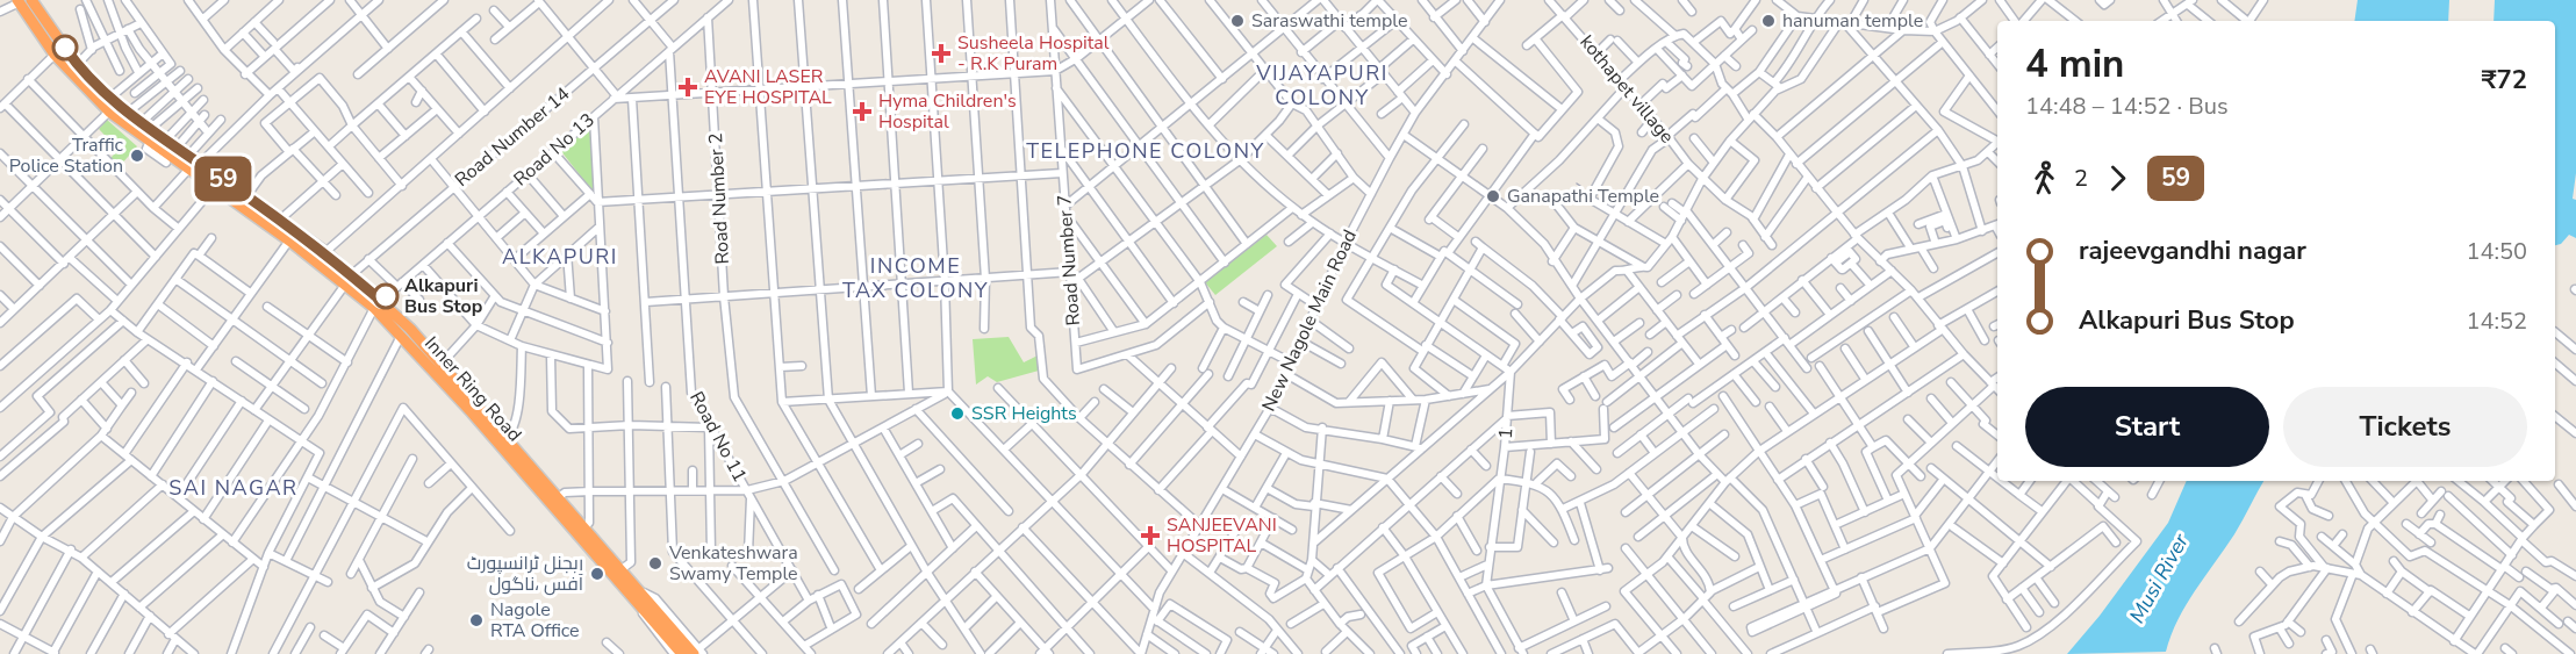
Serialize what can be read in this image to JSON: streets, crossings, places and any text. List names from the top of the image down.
{
  "streets": {
    "highway": ["Inner Ring Road"],
    "street": [
      "kothapet village",
      "Road Number 14",
      "Road No 13",
      "Road Number 2",
      "Road Number 7",
      "New Nagole Main Road",
      "1",
      "Road No 11"
    ]
  },
  "crossings": [
    ["Road Number 14", "Inner Ring Road"],
    ["Road No 13", "Road Number 2"],
    ["Road No 13", "Inner Ring Road"],
    ["Road No 13", "Road No 11"]
  ],
  "districts": [
    "VIJAYAPURI COLONY",
    "TELEPHONE COLONY",
    "ALKAPURI",
    "INCOME TAX COLONY",
    "SAI NAGAR"
  ],
  "water": ["Musi River"],
  "places": {
    "other": [
      "Saraswathi temple",
      "hanuman temple",
      "Traffic Police Station",
      "Ganapathi Temple",
      "Alkapuri Bus Stop",
      "SSR Heights",
      "Venkateshwara Swamy Temple",
      "ریجنل ٹرانسپورٹ آفس ،ناگول",
      "Nagole RTA Office"
    ],
    "health": [
      "Susheela Hospital - R.K Puram",
      "AVANI LASER EYE HOSPITAL",
      "Hyma Children's Hospital",
      "SANJEEVANI HOSPITAL"
    ]
  },
  "lines": ["bus line 59"],
  "page": {
    "on_map": "59",
    "heading": ["4 min", "14:48 – 14:52 · Bus", "₹72"],
    "legs": ["2", "59"],
    "list": [
      {
        "name": "rajeevgandhi nagar",
        "value": "14:50"
      },
      {
        "name": "Alkapuri Bus Stop",
        "value": "14:52"
      }
    ],
    "buttons": ["Start", "Tickets"]
  }
}
